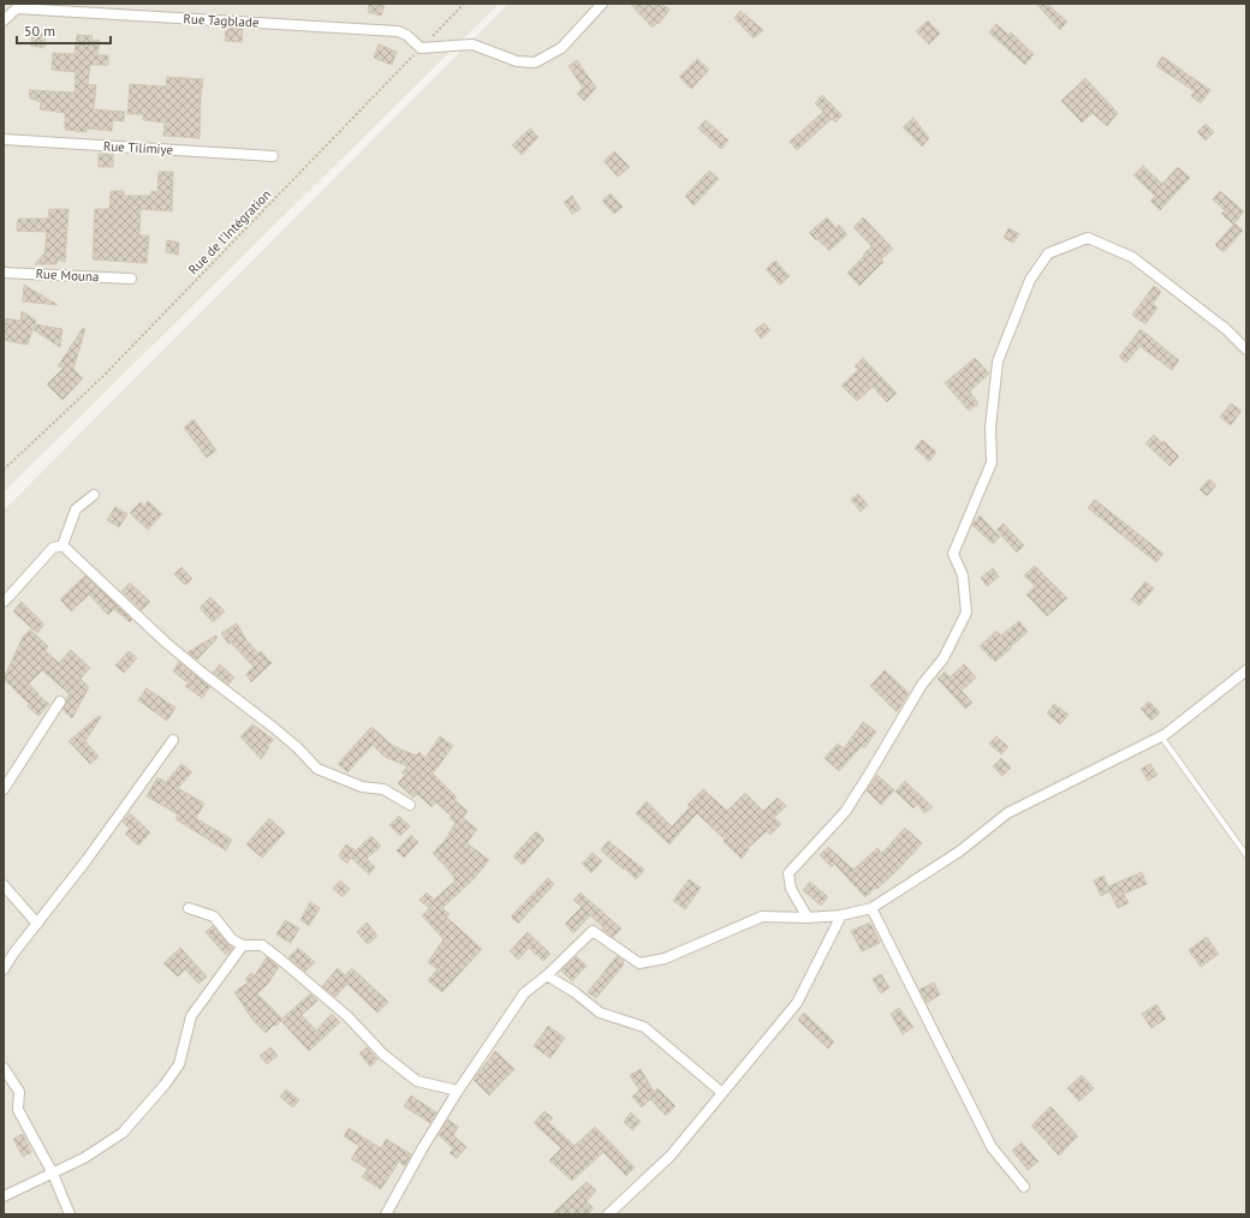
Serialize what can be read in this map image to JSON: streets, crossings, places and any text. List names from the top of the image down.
{
  "streets": {
    "street": ["Rue Tagblade", "Rue Tilimiye", "Rue Mouna"],
    "path": ["Rue de l'Intégration"]
  },
  "crossings": [
    ["Rue Tagblade", "Rue de l'Intégration"]
  ],
  "scale_bar": "50 m"
}
